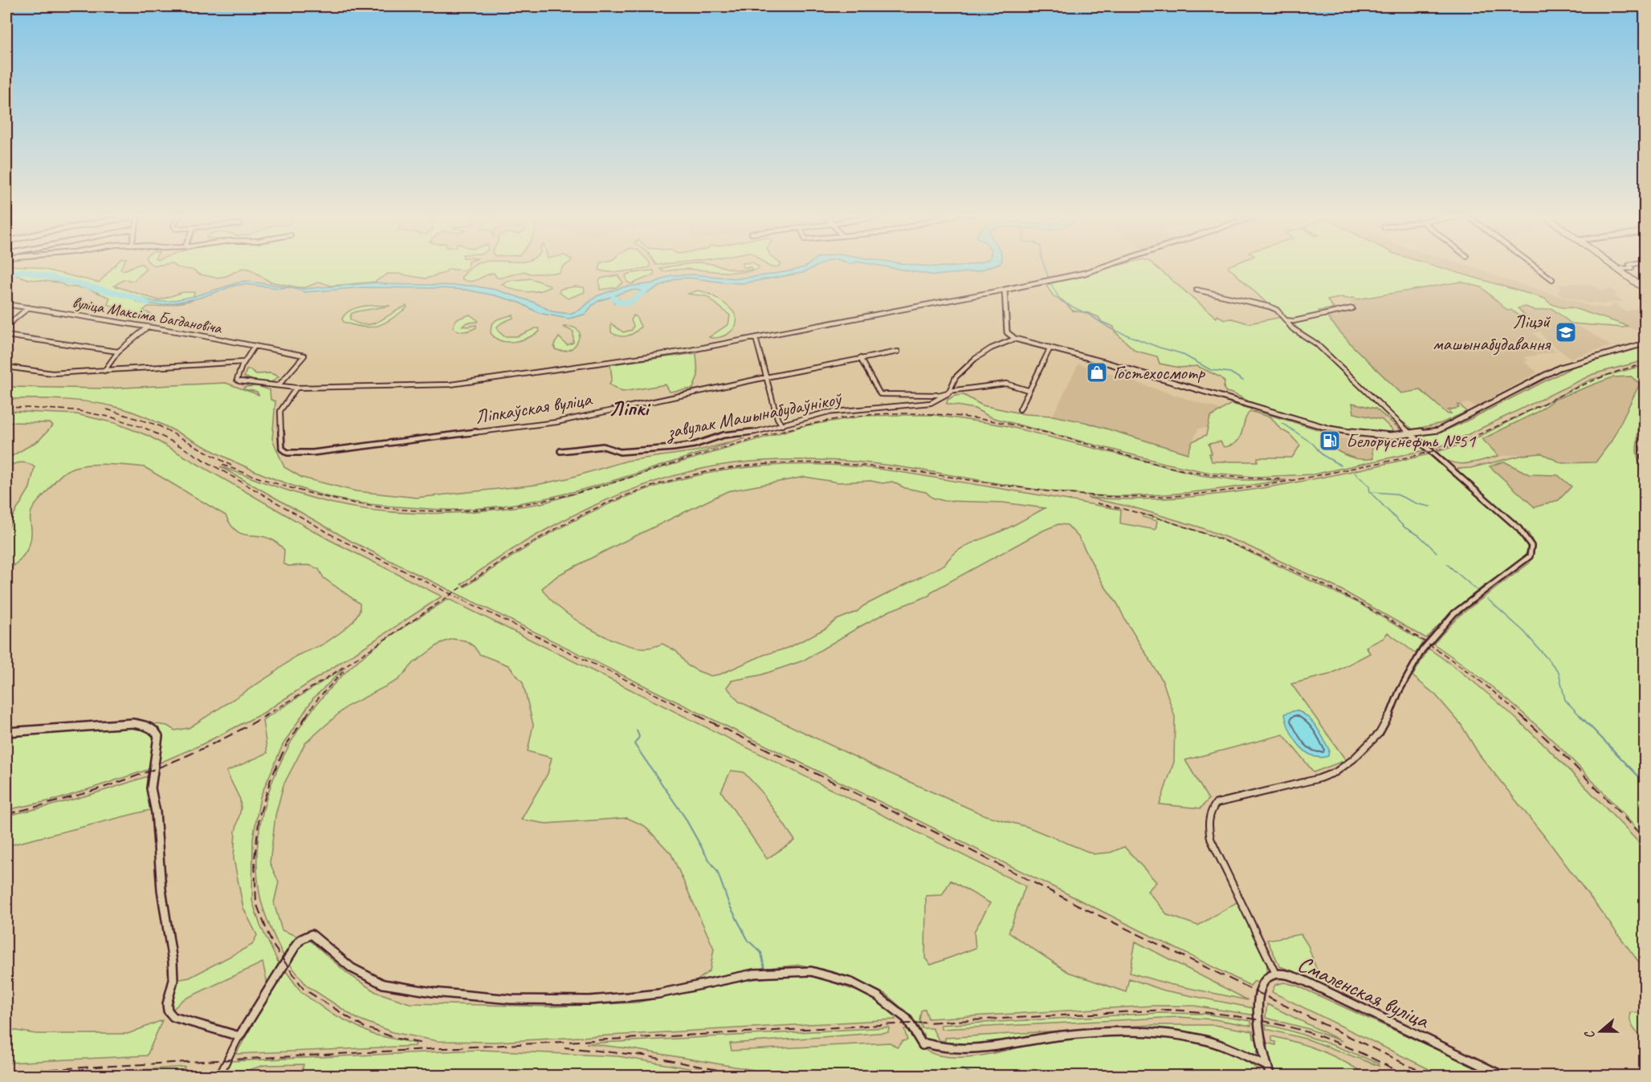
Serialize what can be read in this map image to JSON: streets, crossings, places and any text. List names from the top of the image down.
{
  "streets": {
    "street": [
      "вуліца Максіма Багдановіча",
      "Ліпкаўская вуліца",
      "завулак Машынабудаўнікоў",
      "Смаленская вуліца"
    ]
  },
  "districts": ["Ліпкі"],
  "places": {
    "school or university": ["Ліцэй машынабудавання"],
    "shop": ["Гостехосмотр"],
    "fuel station": ["Белоруснефть №51"]
  },
  "north": "left"
}
